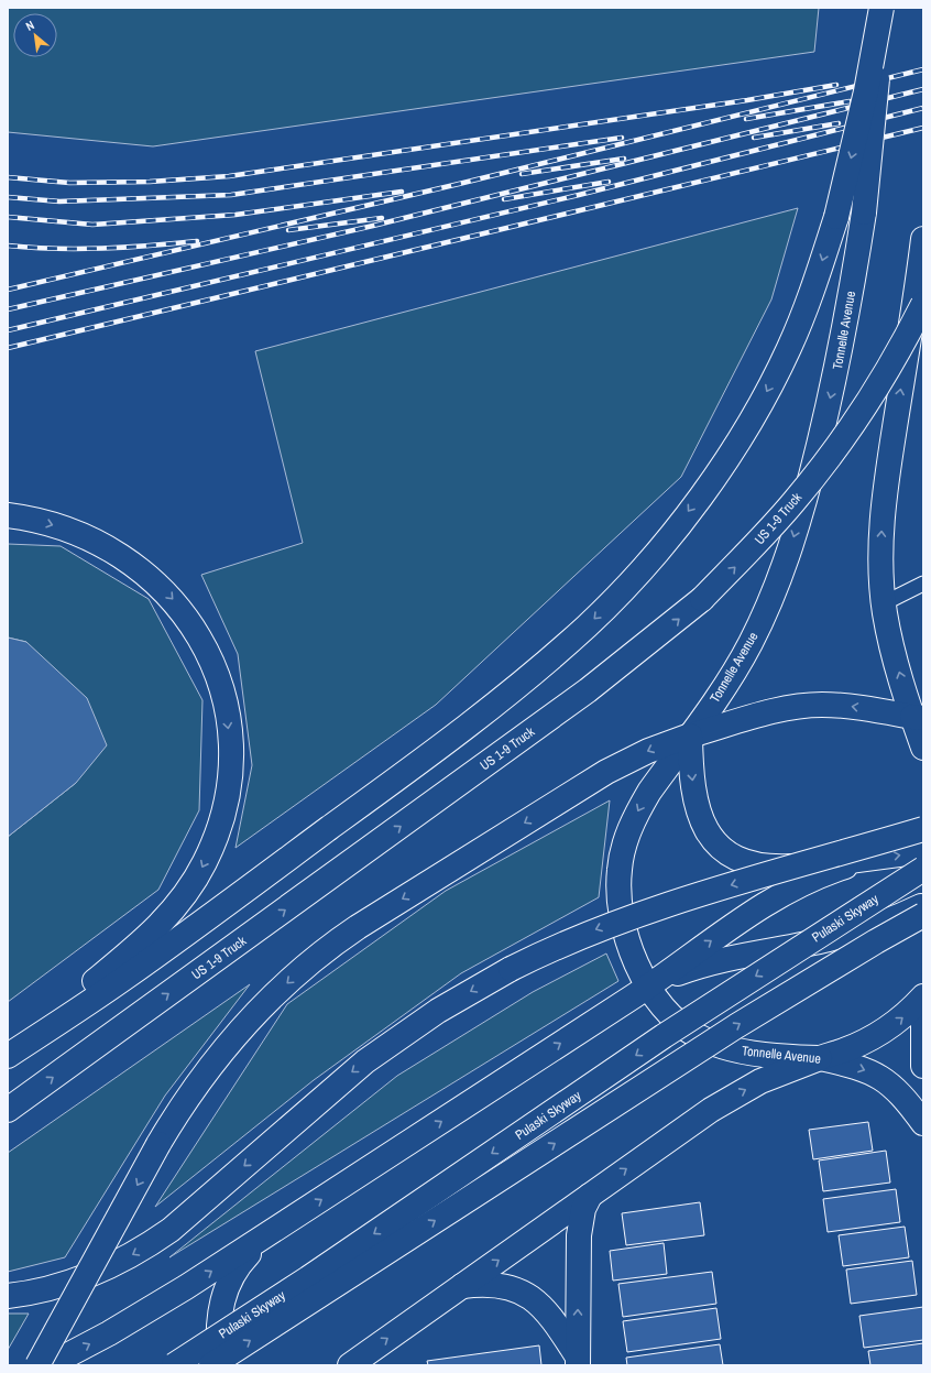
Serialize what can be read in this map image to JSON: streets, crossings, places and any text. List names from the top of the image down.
{
  "streets": {
    "main road": ["Tonnelle Avenue", "US 1-9 Truck", "Pulaski Skyway"]
  },
  "north": "top left"
}
